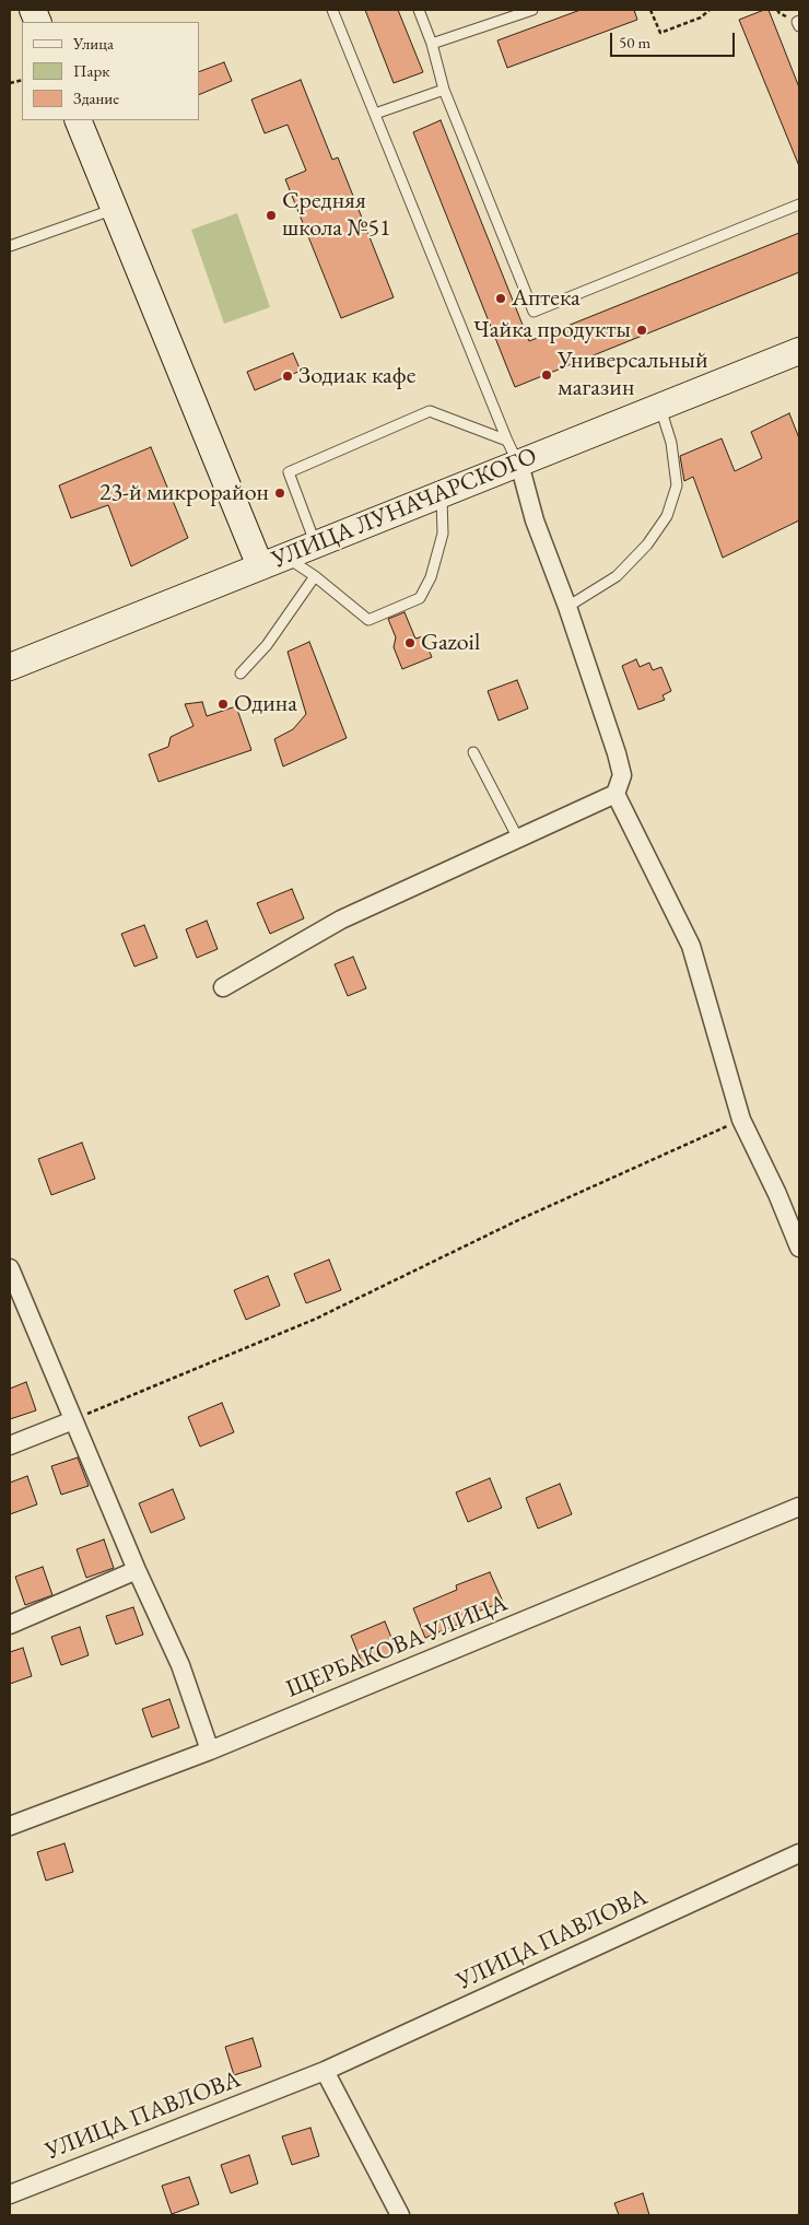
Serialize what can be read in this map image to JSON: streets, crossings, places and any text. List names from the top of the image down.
{
  "streets": {
    "main road": ["УЛИЦА ЛУНАЧАРСКОГО"],
    "street": ["ЩЕРБАКОВА УЛИЦА", "УЛИЦА ПАВЛОВА"]
  },
  "places": [
    "Средняя школа №51",
    "Аптека",
    "Чайка продукты",
    "Универсальный магазин",
    "Зодиак кафе",
    "23-й микрорайон",
    "Gazoil",
    "Одина"
  ],
  "legend": ["Улица", "Парк", "Здание"],
  "scale_bar": "50 m"
}
